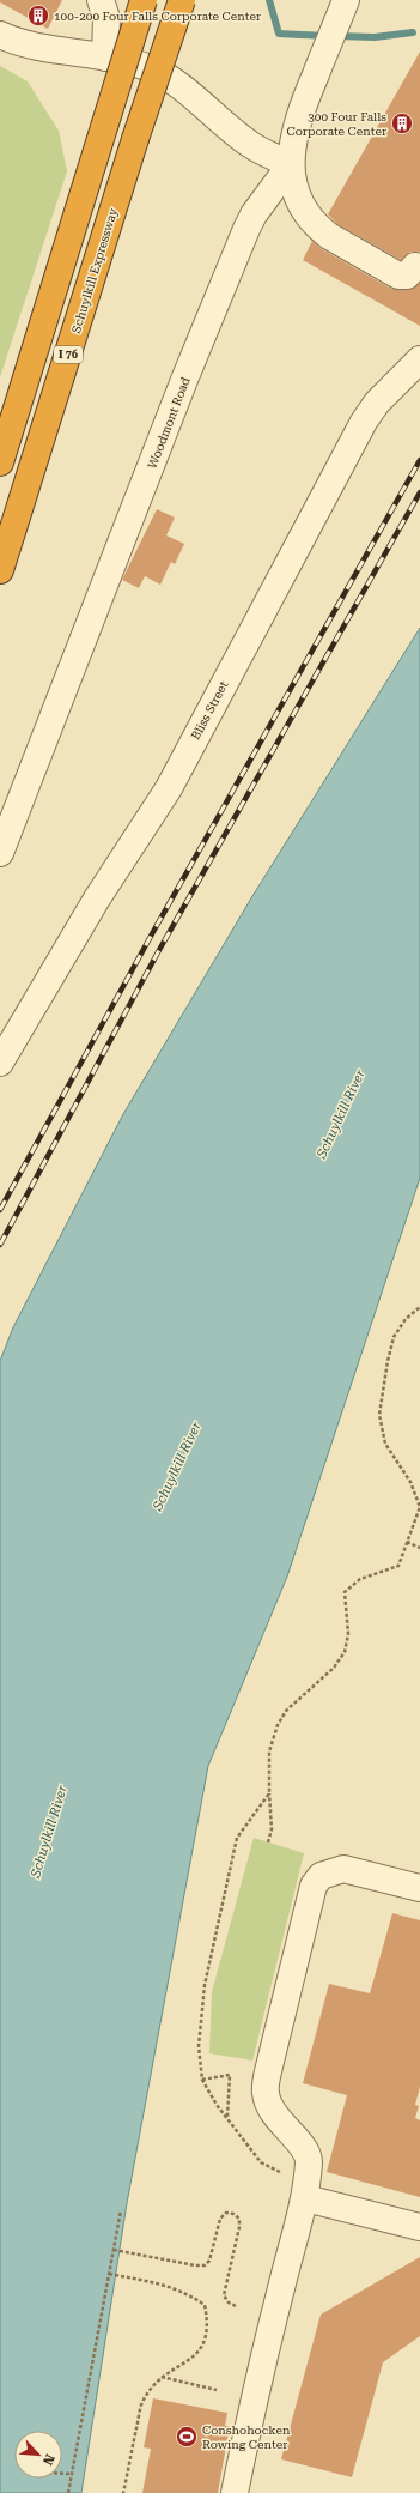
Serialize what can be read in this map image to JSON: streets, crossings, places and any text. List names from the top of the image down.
{
  "streets": {
    "highway": ["Schuylkill Expressway", "I 76"],
    "street": ["Woodmont Road", "Bliss Street"]
  },
  "water": ["Schuylkill River"],
  "places": {
    "building": ["100-200 Four Falls Corporate Center", "300 Four Falls Corporate Center"],
    "sports": ["Conshohocken Rowing Center"]
  },
  "north": "bottom right"
}
